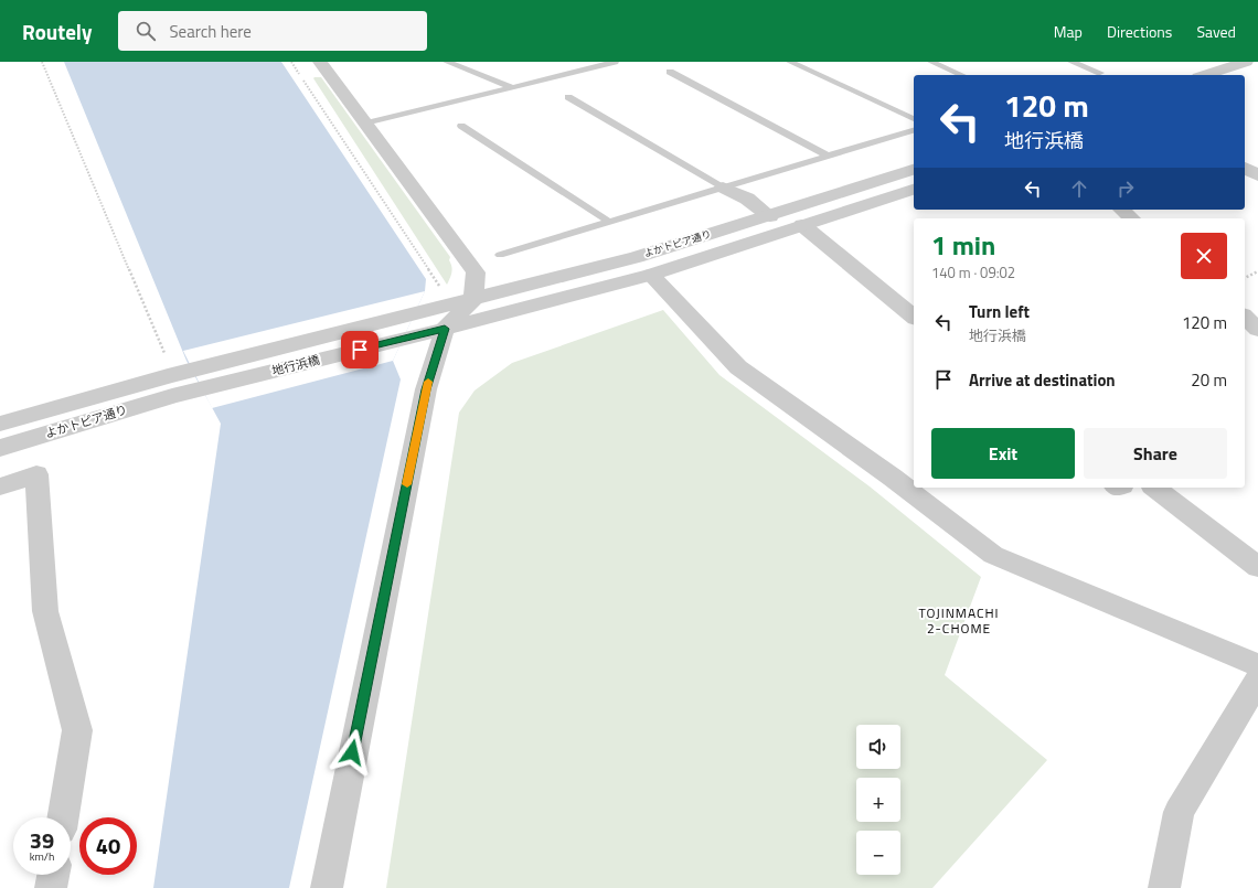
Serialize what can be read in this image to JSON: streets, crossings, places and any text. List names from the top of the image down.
{
  "streets": {
    "street": ["よかトピア通り", "地行浜橋"]
  },
  "crossings": [
    ["よかトピア通り", "地行浜橋"]
  ],
  "districts": ["TOJINMACHI 2-CHOME"],
  "page": {
    "header": "Routely",
    "search": "Search here",
    "nav": ["Map", "Directions", "Saved"],
    "turn": ["120 m", "地行浜橋"],
    "heading": ["1 min", "140 m · 09:02"],
    "list": [
      {
        "name": "Turn left",
        "note": "地行浜橋",
        "value": "120 m"
      },
      {
        "name": "Arrive at destination",
        "value": "20 m"
      }
    ],
    "buttons": ["Exit", "Share"],
    "map_buttons": ["+", "−"],
    "speed": "39 km/h",
    "limit": "40"
  }
}
